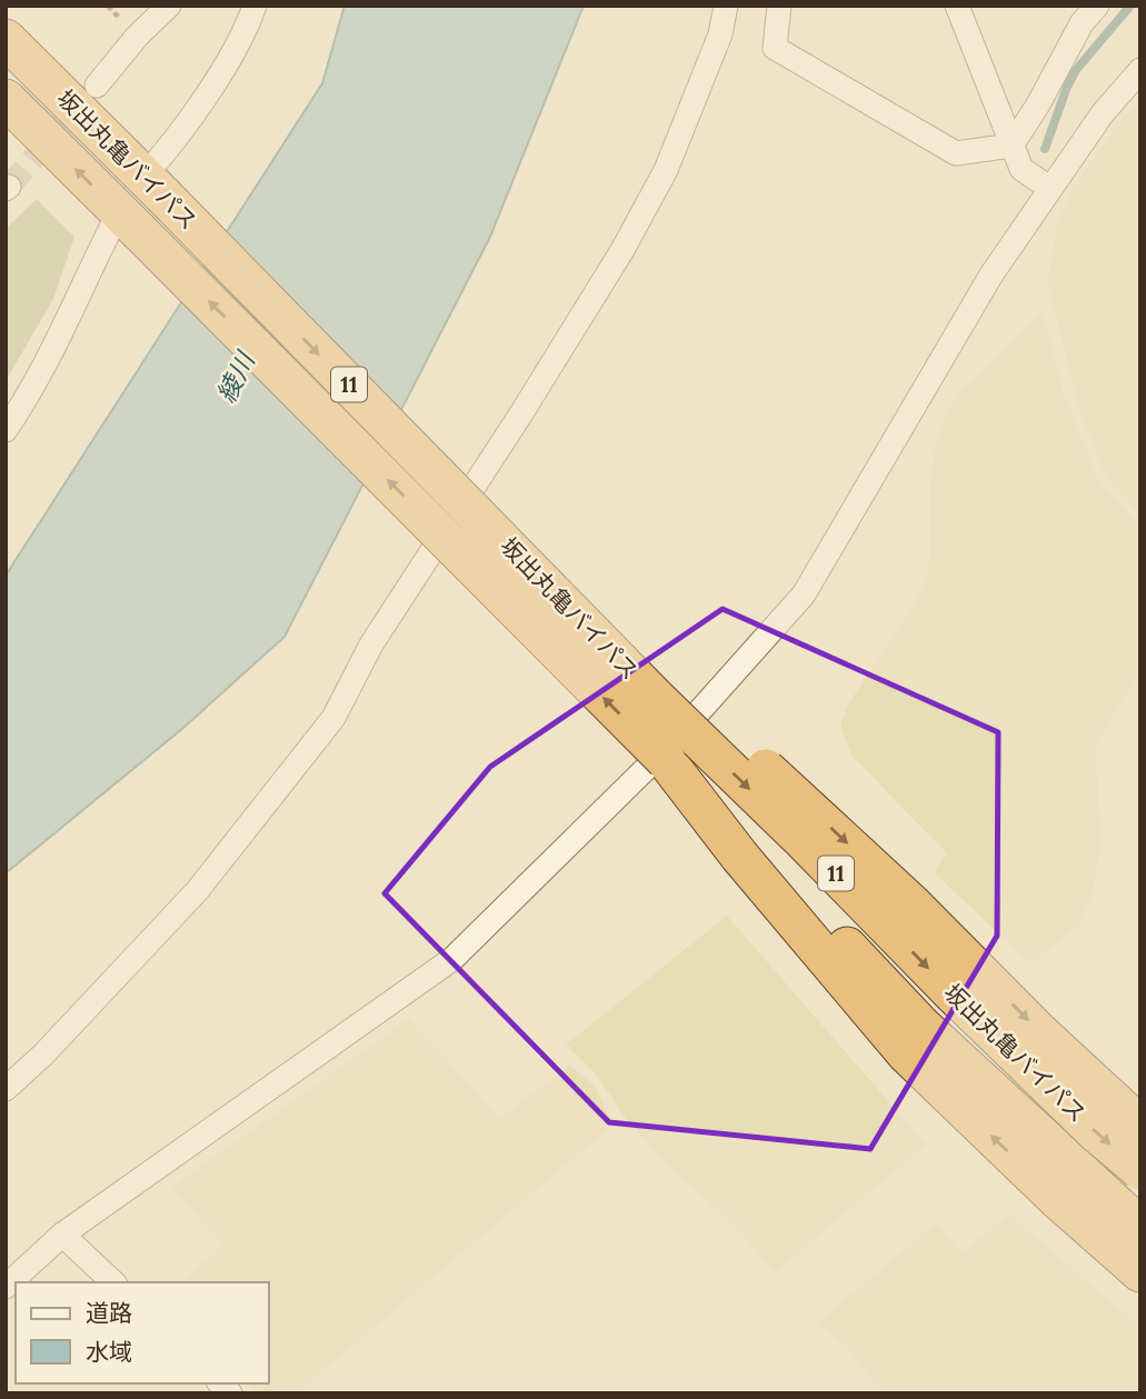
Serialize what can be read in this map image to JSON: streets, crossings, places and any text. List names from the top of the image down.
{
  "streets": {
    "highway": ["坂出丸亀バイパス", "11"]
  },
  "water": ["綾川"],
  "legend": ["道路", "水域"]
}
